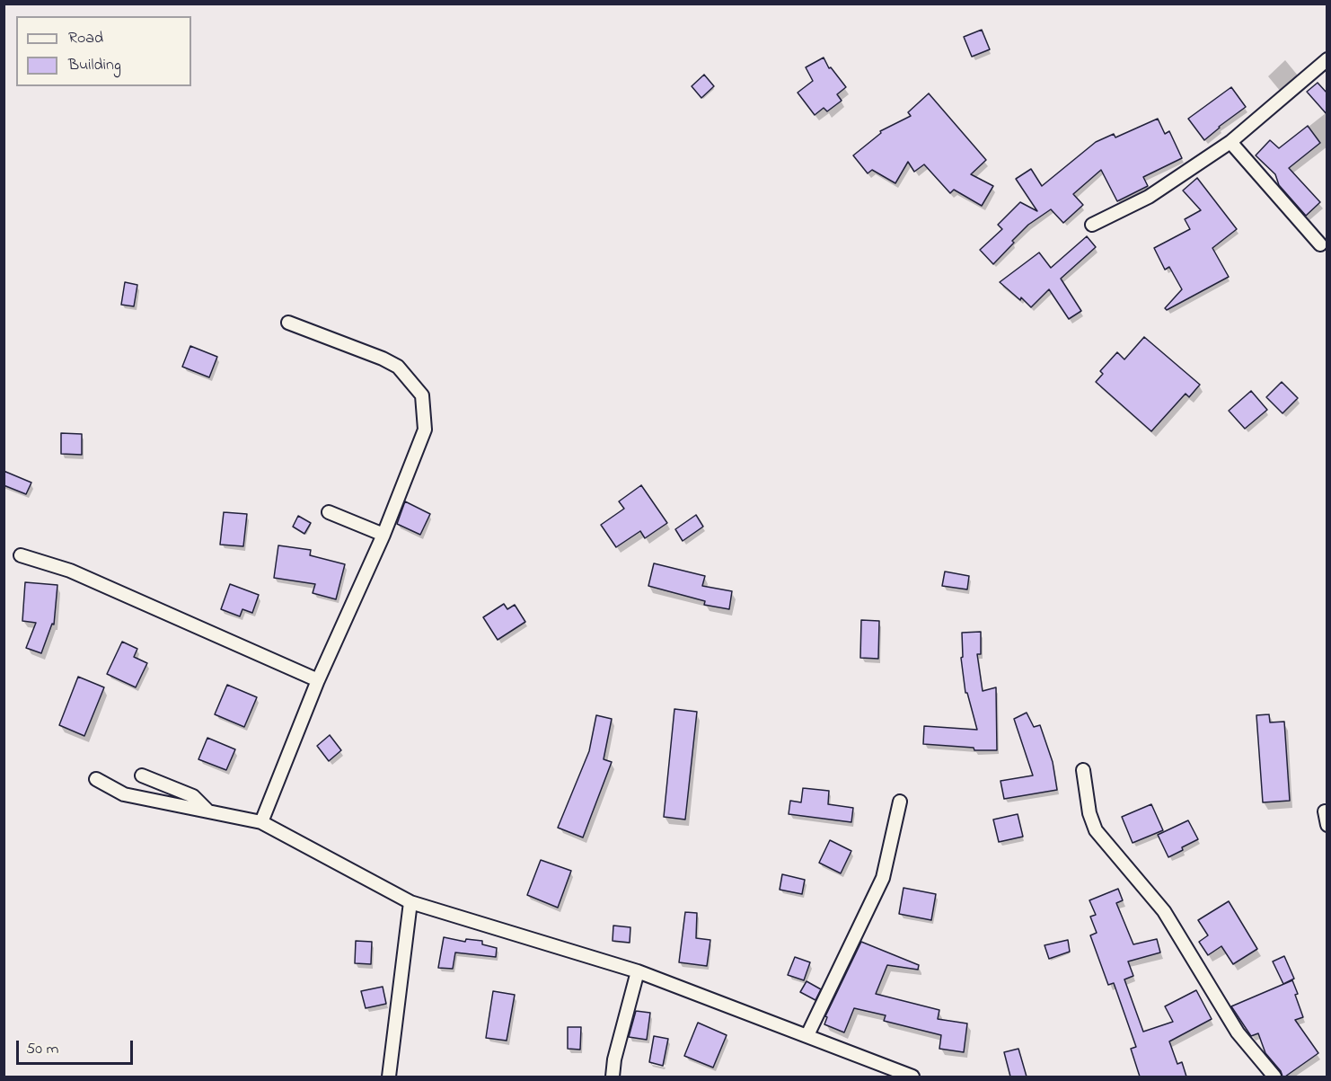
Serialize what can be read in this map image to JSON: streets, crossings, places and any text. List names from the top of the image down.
{
  "legend": ["Road", "Building"],
  "scale_bar": "50 m"
}
